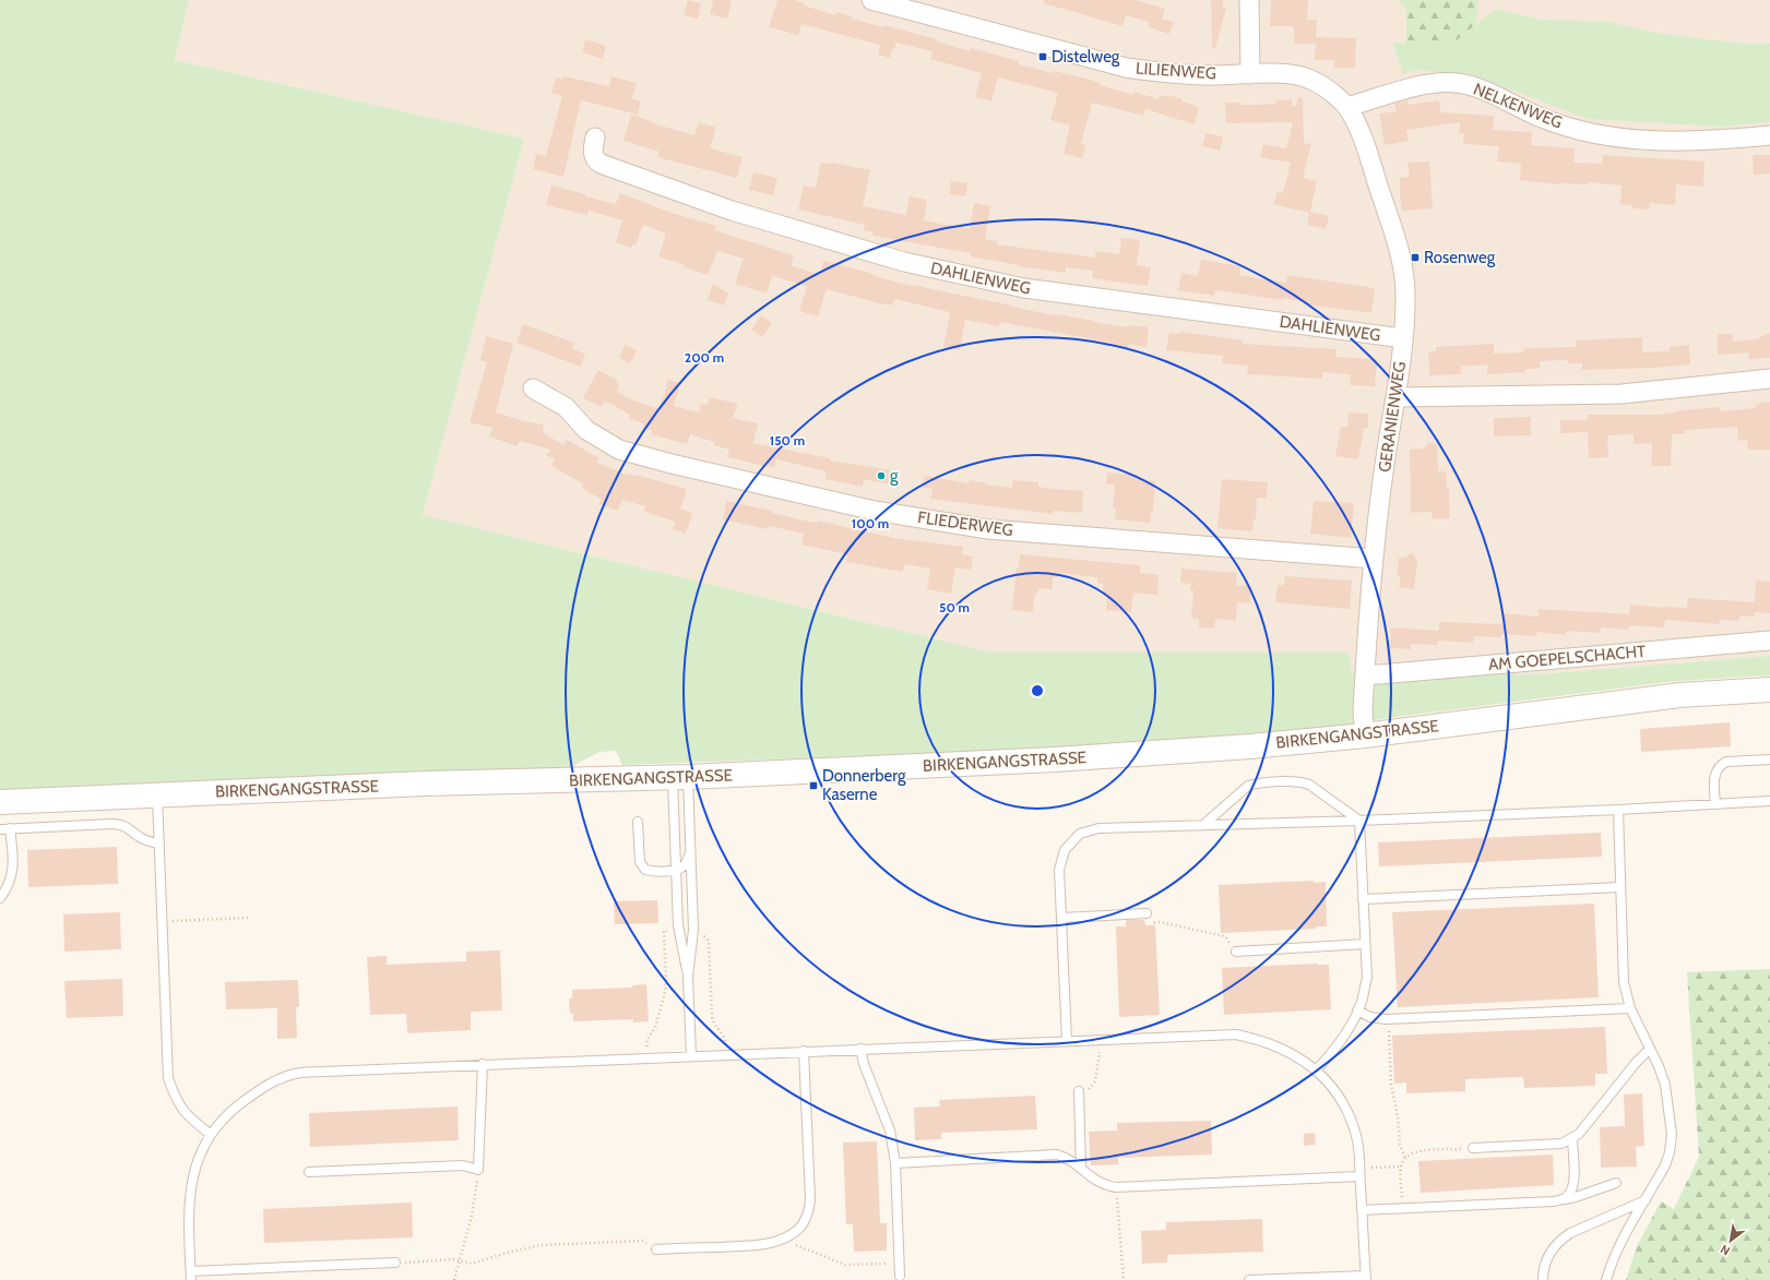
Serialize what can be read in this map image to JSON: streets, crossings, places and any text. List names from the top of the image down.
{
  "streets": {
    "street": [
      "LILIENWEG",
      "NELKENWEG",
      "DAHLIENWEG",
      "GERANIENWEG",
      "FLIEDERWEG",
      "AM GOEPELSCHACHT",
      "BIRKENGANGSTRASSE"
    ]
  },
  "crossings": [
    ["LILIENWEG", "NELKENWEG"],
    ["LILIENWEG", "GERANIENWEG"],
    ["NELKENWEG", "GERANIENWEG"],
    ["DAHLIENWEG", "GERANIENWEG"],
    ["GERANIENWEG", "FLIEDERWEG"],
    ["GERANIENWEG", "AM GOEPELSCHACHT"],
    ["GERANIENWEG", "BIRKENGANGSTRASSE"]
  ],
  "places": {
    "transit": ["Distelweg", "Rosenweg", "Donnerberg Kaserne"],
    "other": ["g"]
  },
  "north": "bottom left",
  "rings": [
    "200 m",
    "150 m",
    "100 m",
    "50 m"
  ]
}
